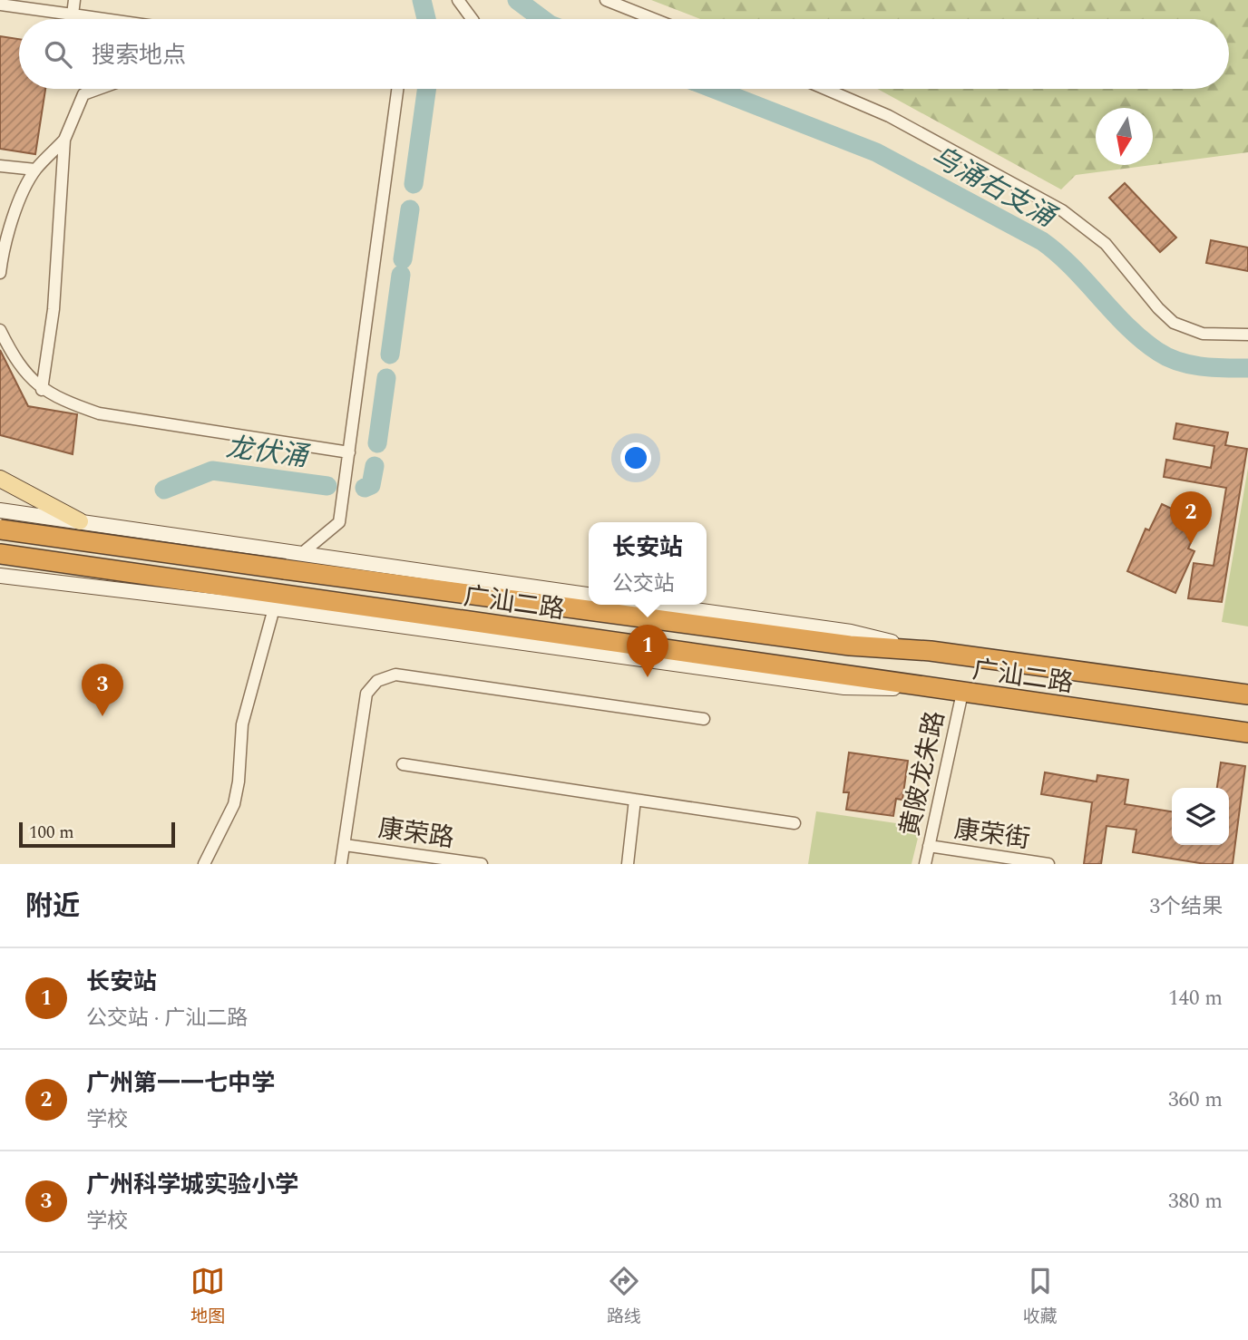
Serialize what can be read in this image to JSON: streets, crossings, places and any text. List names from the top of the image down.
{
  "streets": {
    "highway": ["广汕二路"],
    "street": ["黄陂龙朱路", "康荣路", "康荣街"]
  },
  "crossings": [
    ["广汕二路", "黄陂龙朱路"],
    ["黄陂龙朱路", "康荣街"]
  ],
  "water": ["乌涌右支涌", "龙伏涌"],
  "scale_bar": "100 m",
  "north": "bottom",
  "page": {
    "search": "搜索地点",
    "pins": ["2", "1", "3"],
    "popup": ["长安站", "公交站"],
    "scale": "100 m",
    "heading": ["附近", "3个结果"],
    "list": [
      {
        "mark": "1",
        "name": "长安站",
        "note": "公交站 · 广汕二路",
        "value": "140 m"
      },
      {
        "mark": "2",
        "name": "广州第一一七中学",
        "note": "学校",
        "value": "360 m"
      },
      {
        "mark": "3",
        "name": "广州科学城实验小学",
        "note": "学校",
        "value": "380 m"
      }
    ],
    "nav": ["地图", "路线", "收藏"]
  }
}
